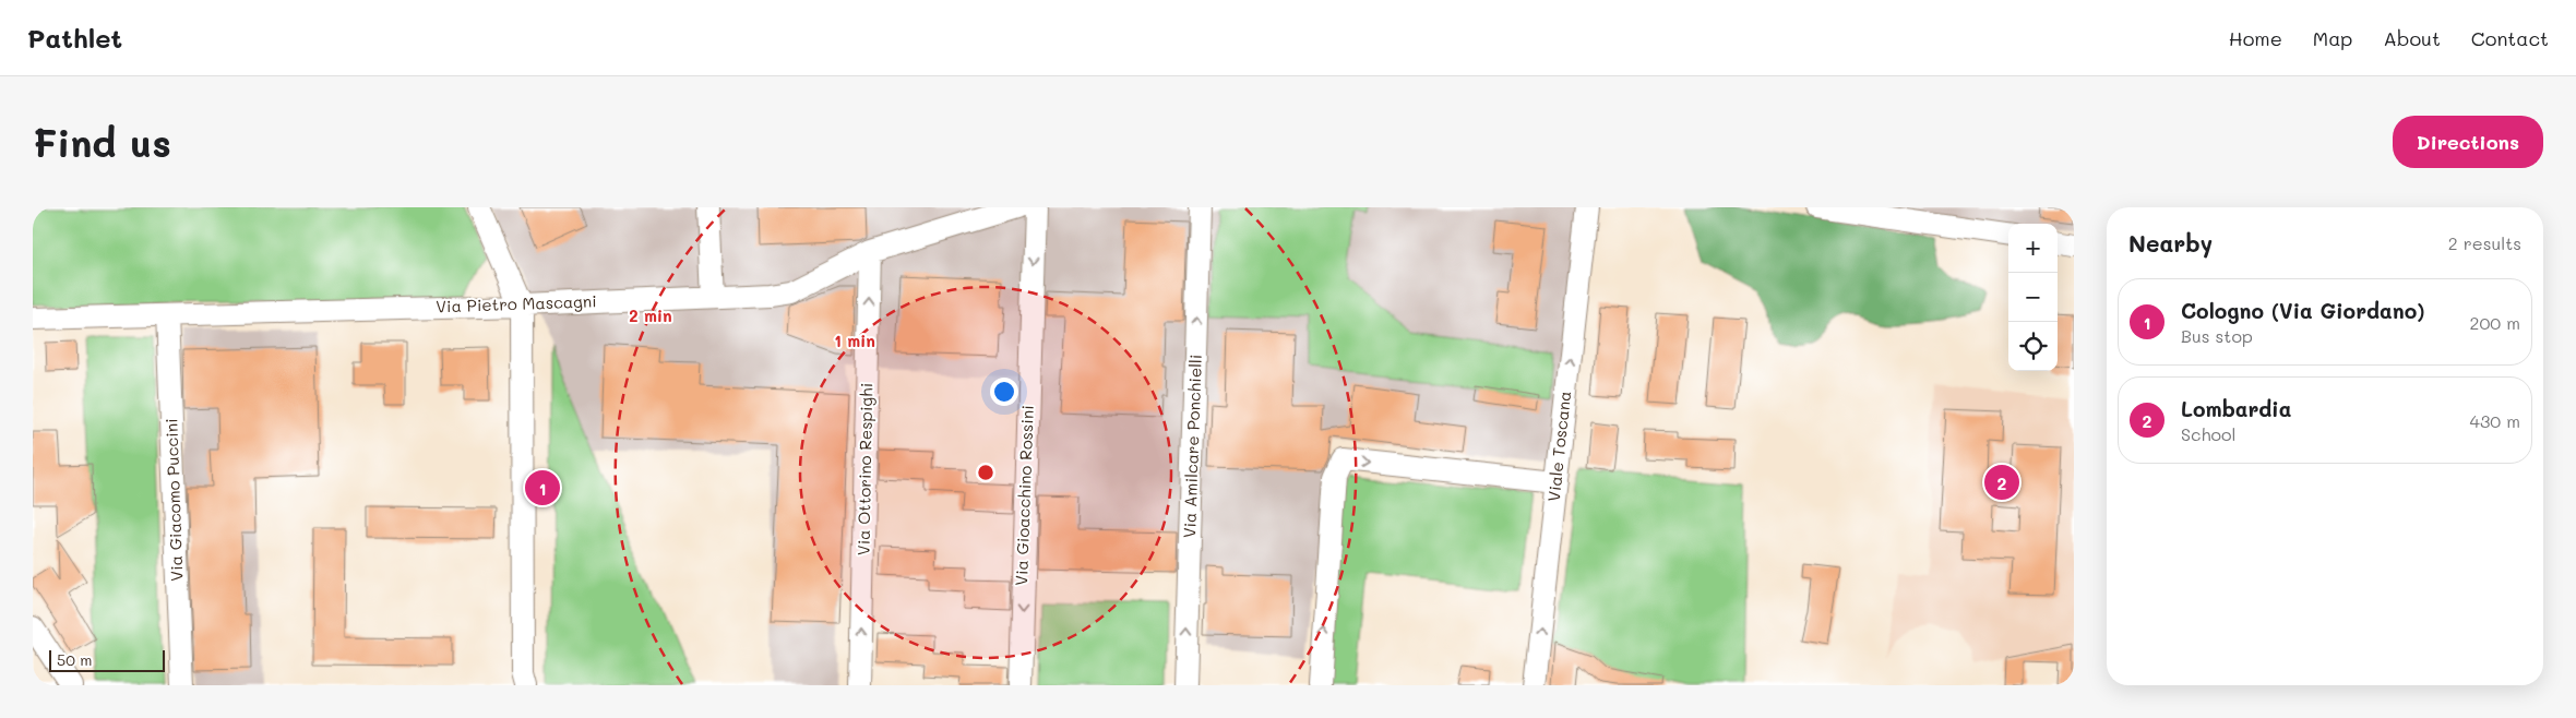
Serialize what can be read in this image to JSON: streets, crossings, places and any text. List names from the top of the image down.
{
  "streets": {
    "street": [
      "Via Pietro Mascagni",
      "Via Amilcare Ponchielli",
      "Viale Toscana",
      "Via Ottorino Respighi",
      "Via Gioacchino Rossini",
      "Via Giacomo Puccini"
    ]
  },
  "crossings": [
    ["Via Pietro Mascagni", "Via Ottorino Respighi"],
    ["Via Pietro Mascagni", "Via Giacomo Puccini"]
  ],
  "one_way": [
    "Via Amilcare Ponchielli",
    "Viale Toscana",
    "Via Ottorino Respighi",
    "Via Gioacchino Rossini"
  ],
  "scale_bar": "50 m",
  "page": {
    "header": "Pathlet",
    "nav": [
      "Home",
      "Map",
      "About",
      "Contact"
    ],
    "buttons": "Directions",
    "title": "Find us",
    "heading": ["Nearby", "2 results"],
    "map_buttons": ["+", "−"],
    "list": [
      {
        "mark": "1",
        "name": "Cologno (Via Giordano)",
        "note": "Bus stop",
        "value": "200 m"
      },
      {
        "mark": "2",
        "name": "Lombardia",
        "note": "School",
        "value": "430 m"
      }
    ],
    "pins": ["2", "1"],
    "scale": "50 m"
  },
  "rings": ["2 min", "1 min"]
}
